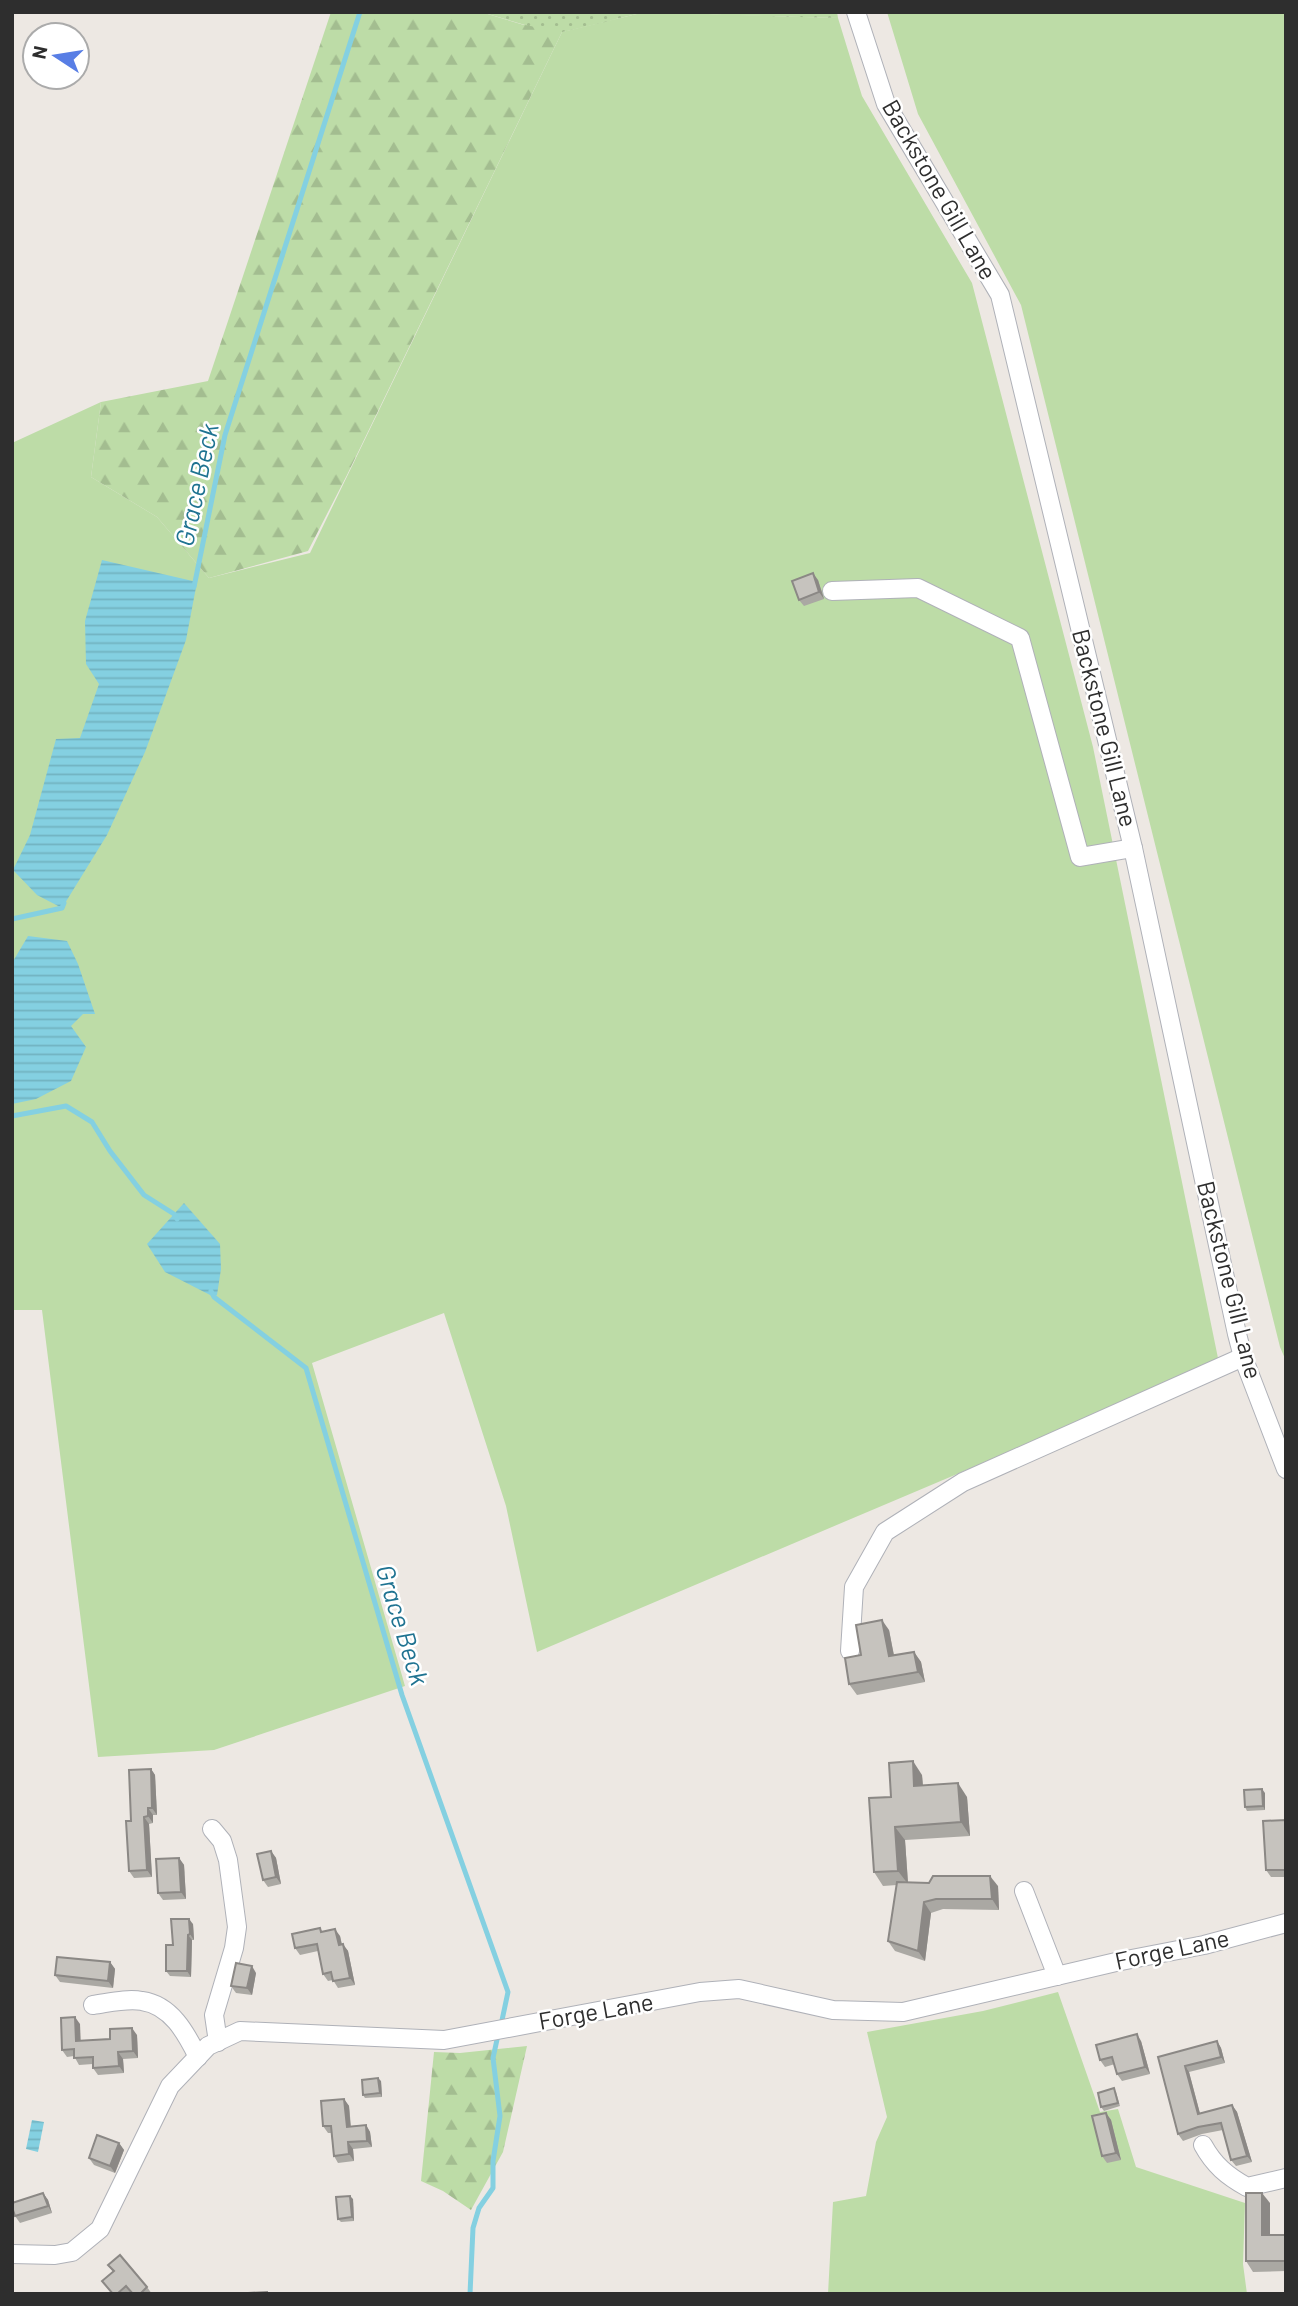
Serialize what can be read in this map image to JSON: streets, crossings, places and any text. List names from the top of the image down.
{
  "streets": {
    "street": ["Backstone Gill Lane", "Forge Lane"]
  },
  "water": ["Grace Beck"],
  "north": "left"
}
